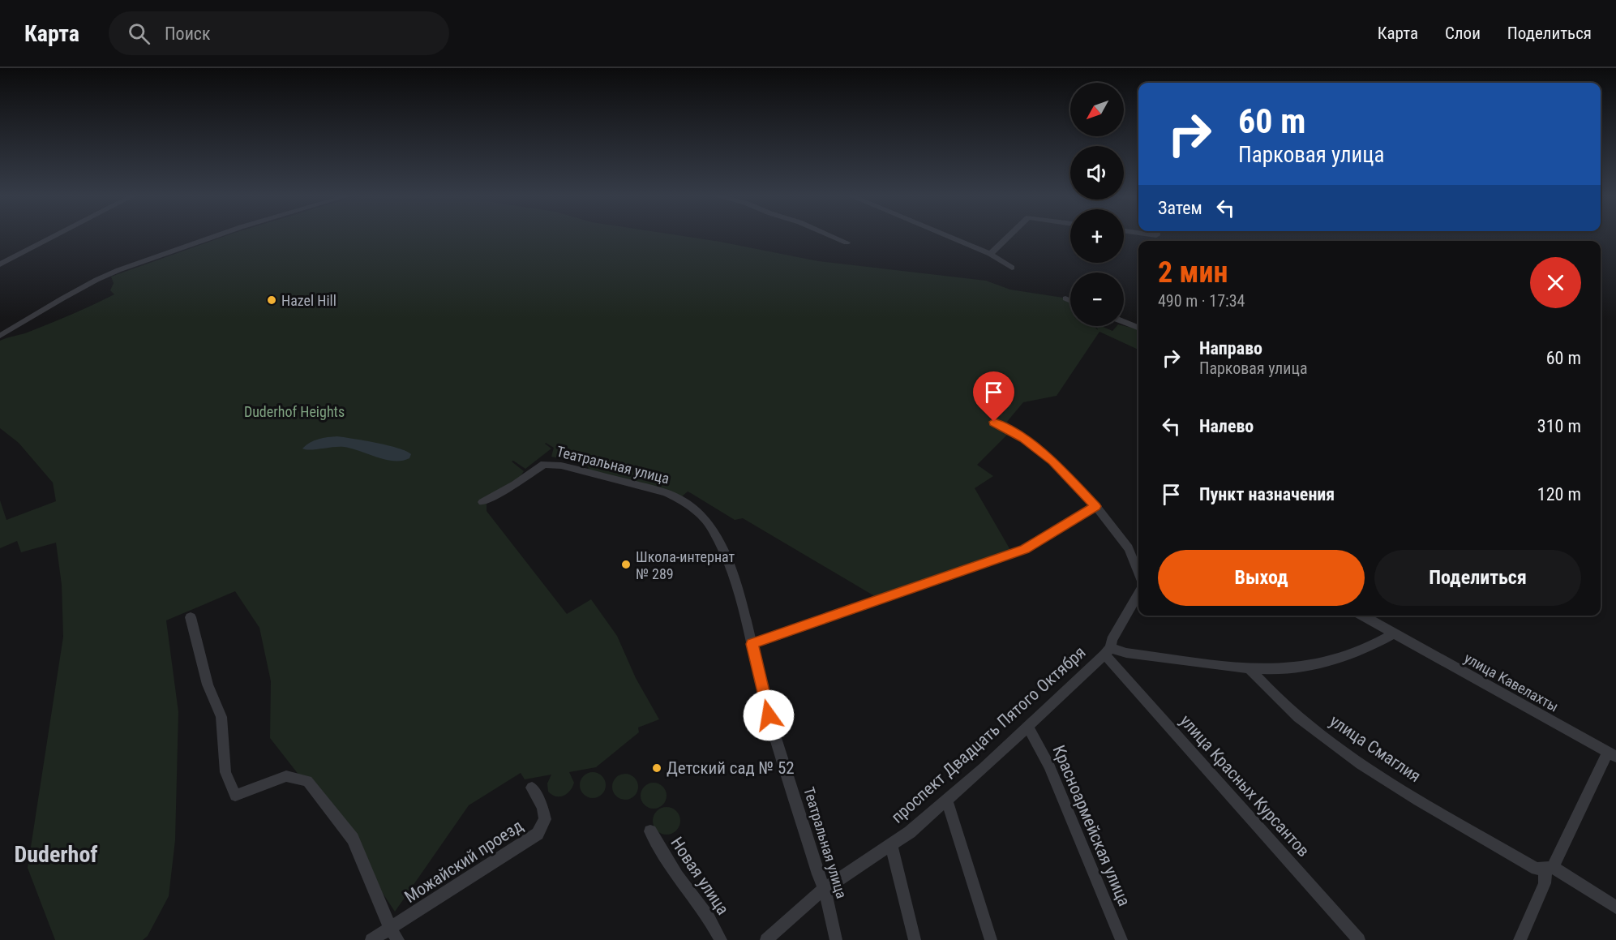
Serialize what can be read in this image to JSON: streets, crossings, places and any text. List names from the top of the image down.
{
  "streets": {
    "street": [
      "Театральная улица",
      "улица Кавелахты",
      "проспект Двадцать Пятого Октября",
      "улица Смаглия",
      "улица Красных Курсантов",
      "Красноармейская улица",
      "Можайский проезд",
      "Новая улица"
    ]
  },
  "crossings": [
    ["Театральная улица", "проспект Двадцать Пятого Октября"],
    ["проспект Двадцать Пятого Октября", "улица Красных Курсантов"],
    ["проспект Двадцать Пятого Октября", "Красноармейская улица"]
  ],
  "districts": ["Duderhof"],
  "parks": ["Duderhof Heights"],
  "places": ["Hazel Hill", "Школа-интернат № 289", "Детский сад № 52"],
  "north": "bottom left",
  "page": {
    "header": "Карта",
    "search": "Поиск",
    "nav": ["Карта", "Слои", "Поделиться"],
    "map_buttons": ["+", "−"],
    "turn": ["60 m", "Парковая улица"],
    "then": "Затем",
    "heading": ["2 мин", "490 m · 17:34"],
    "list": [
      {
        "name": "Направо",
        "note": "Парковая улица",
        "value": "60 m"
      },
      {
        "name": "Налево",
        "value": "310 m"
      },
      {
        "name": "Пункт назначения",
        "value": "120 m"
      }
    ],
    "buttons": ["Выход", "Поделиться"]
  }
}
